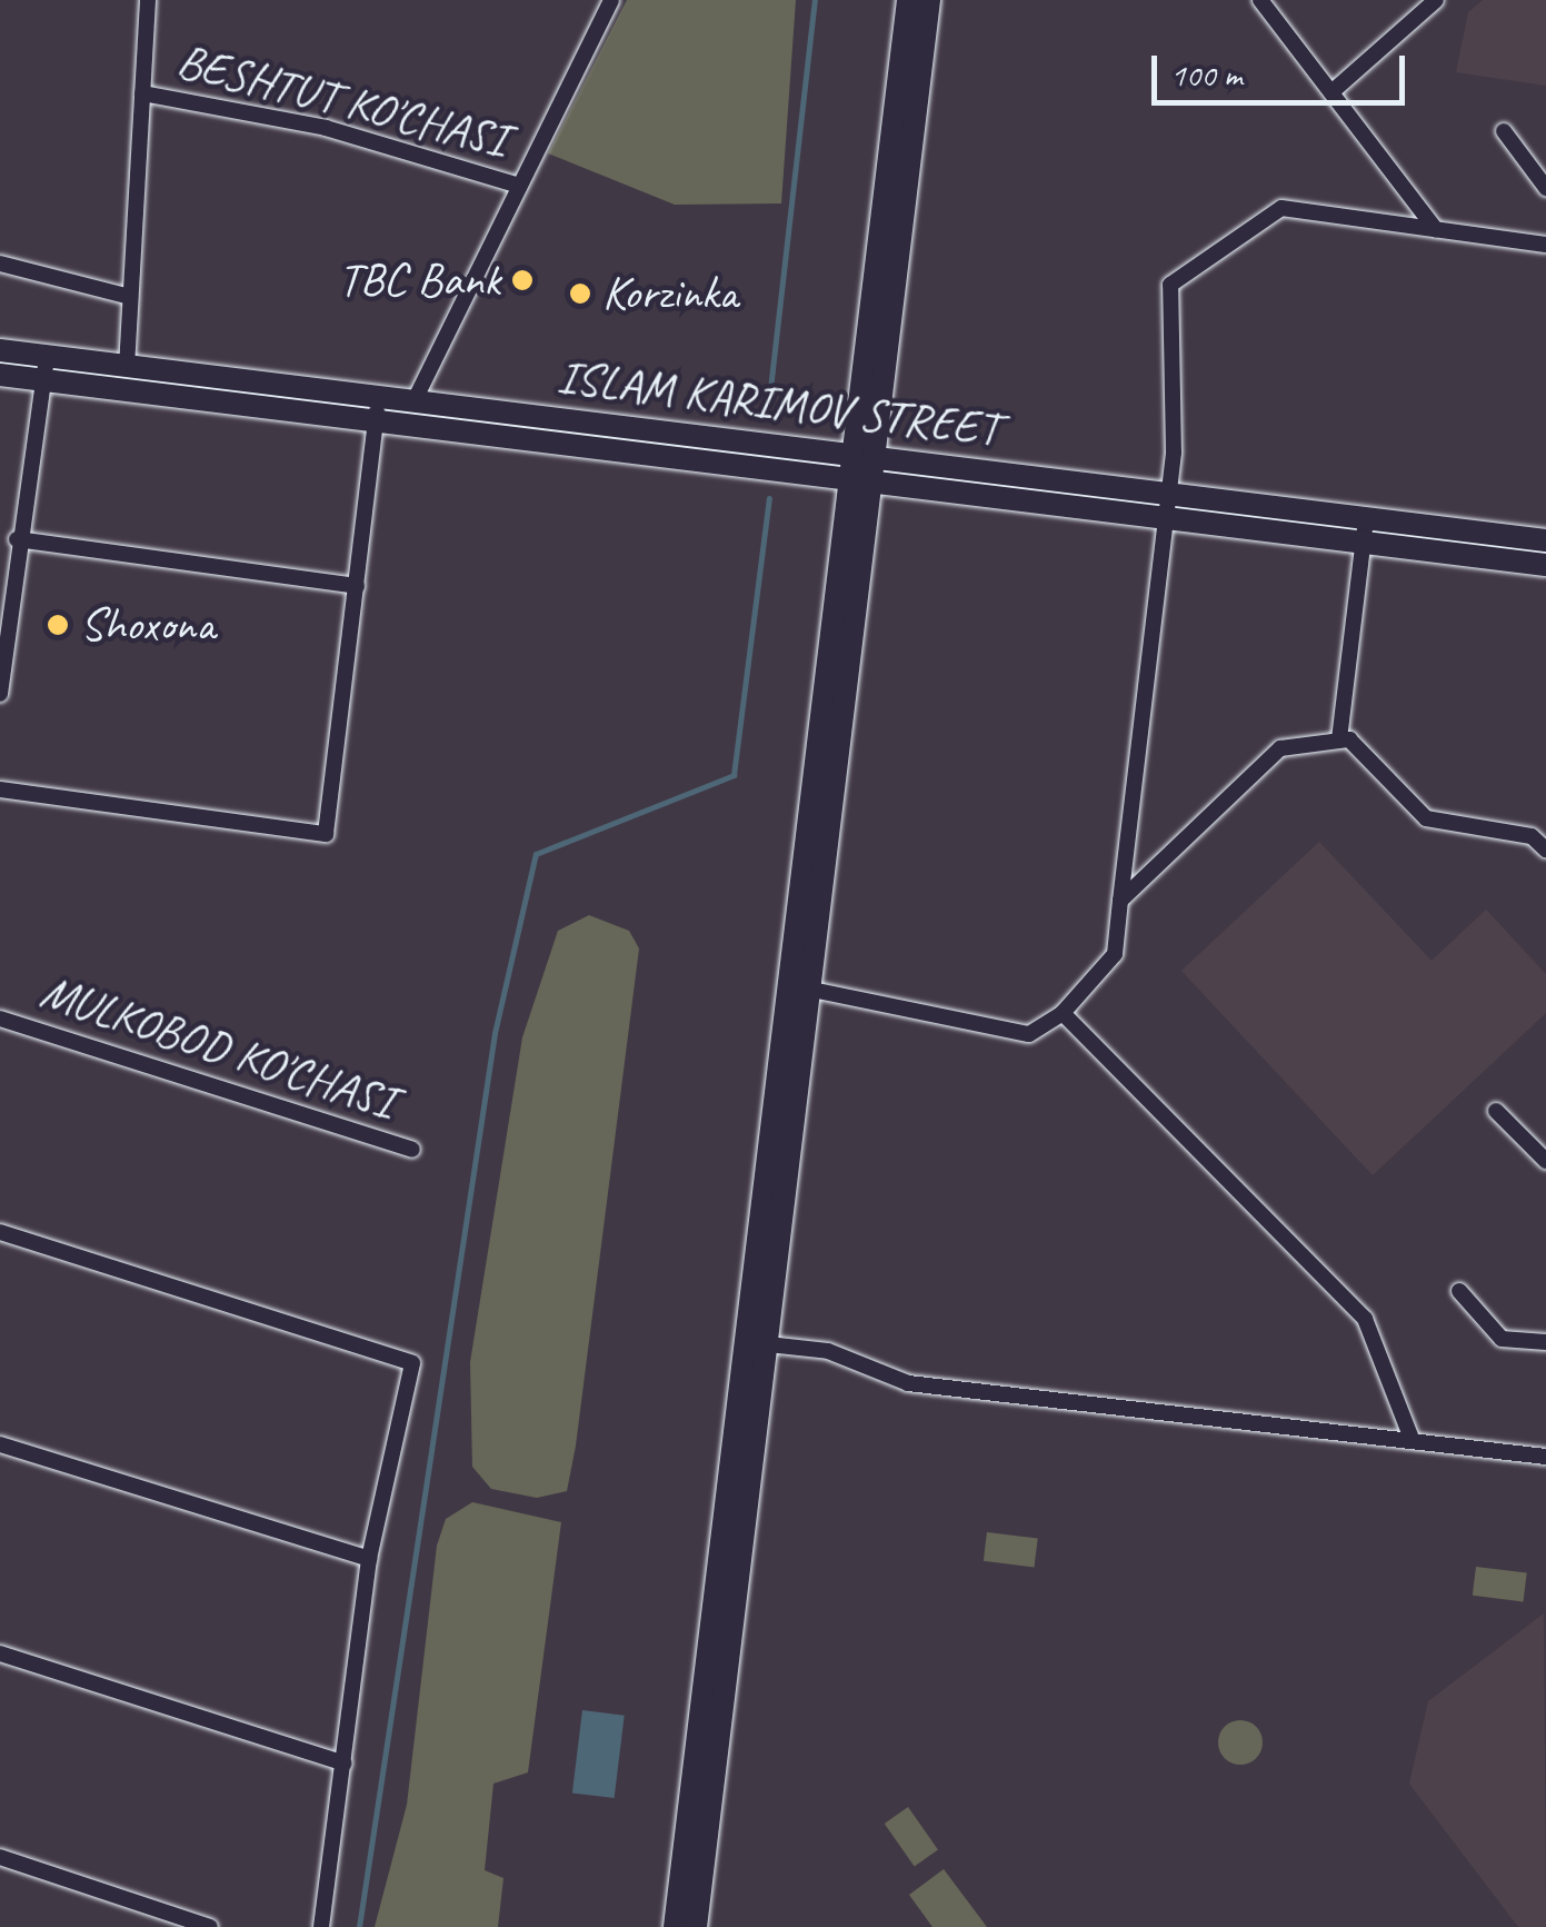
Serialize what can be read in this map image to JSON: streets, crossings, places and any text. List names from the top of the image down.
{
  "streets": {
    "main road": ["ISLAM KARIMOV STREET"],
    "street": ["BESHTUT KO'CHASI", "MULKOBOD KO'CHASI"]
  },
  "crossings": [
    ["BESHTUT KO'CHASI", "ISLAM KARIMOV STREET"]
  ],
  "places": ["TBC Bank", "Korzinka", "Shoxona"],
  "scale_bar": "100 m"
}
